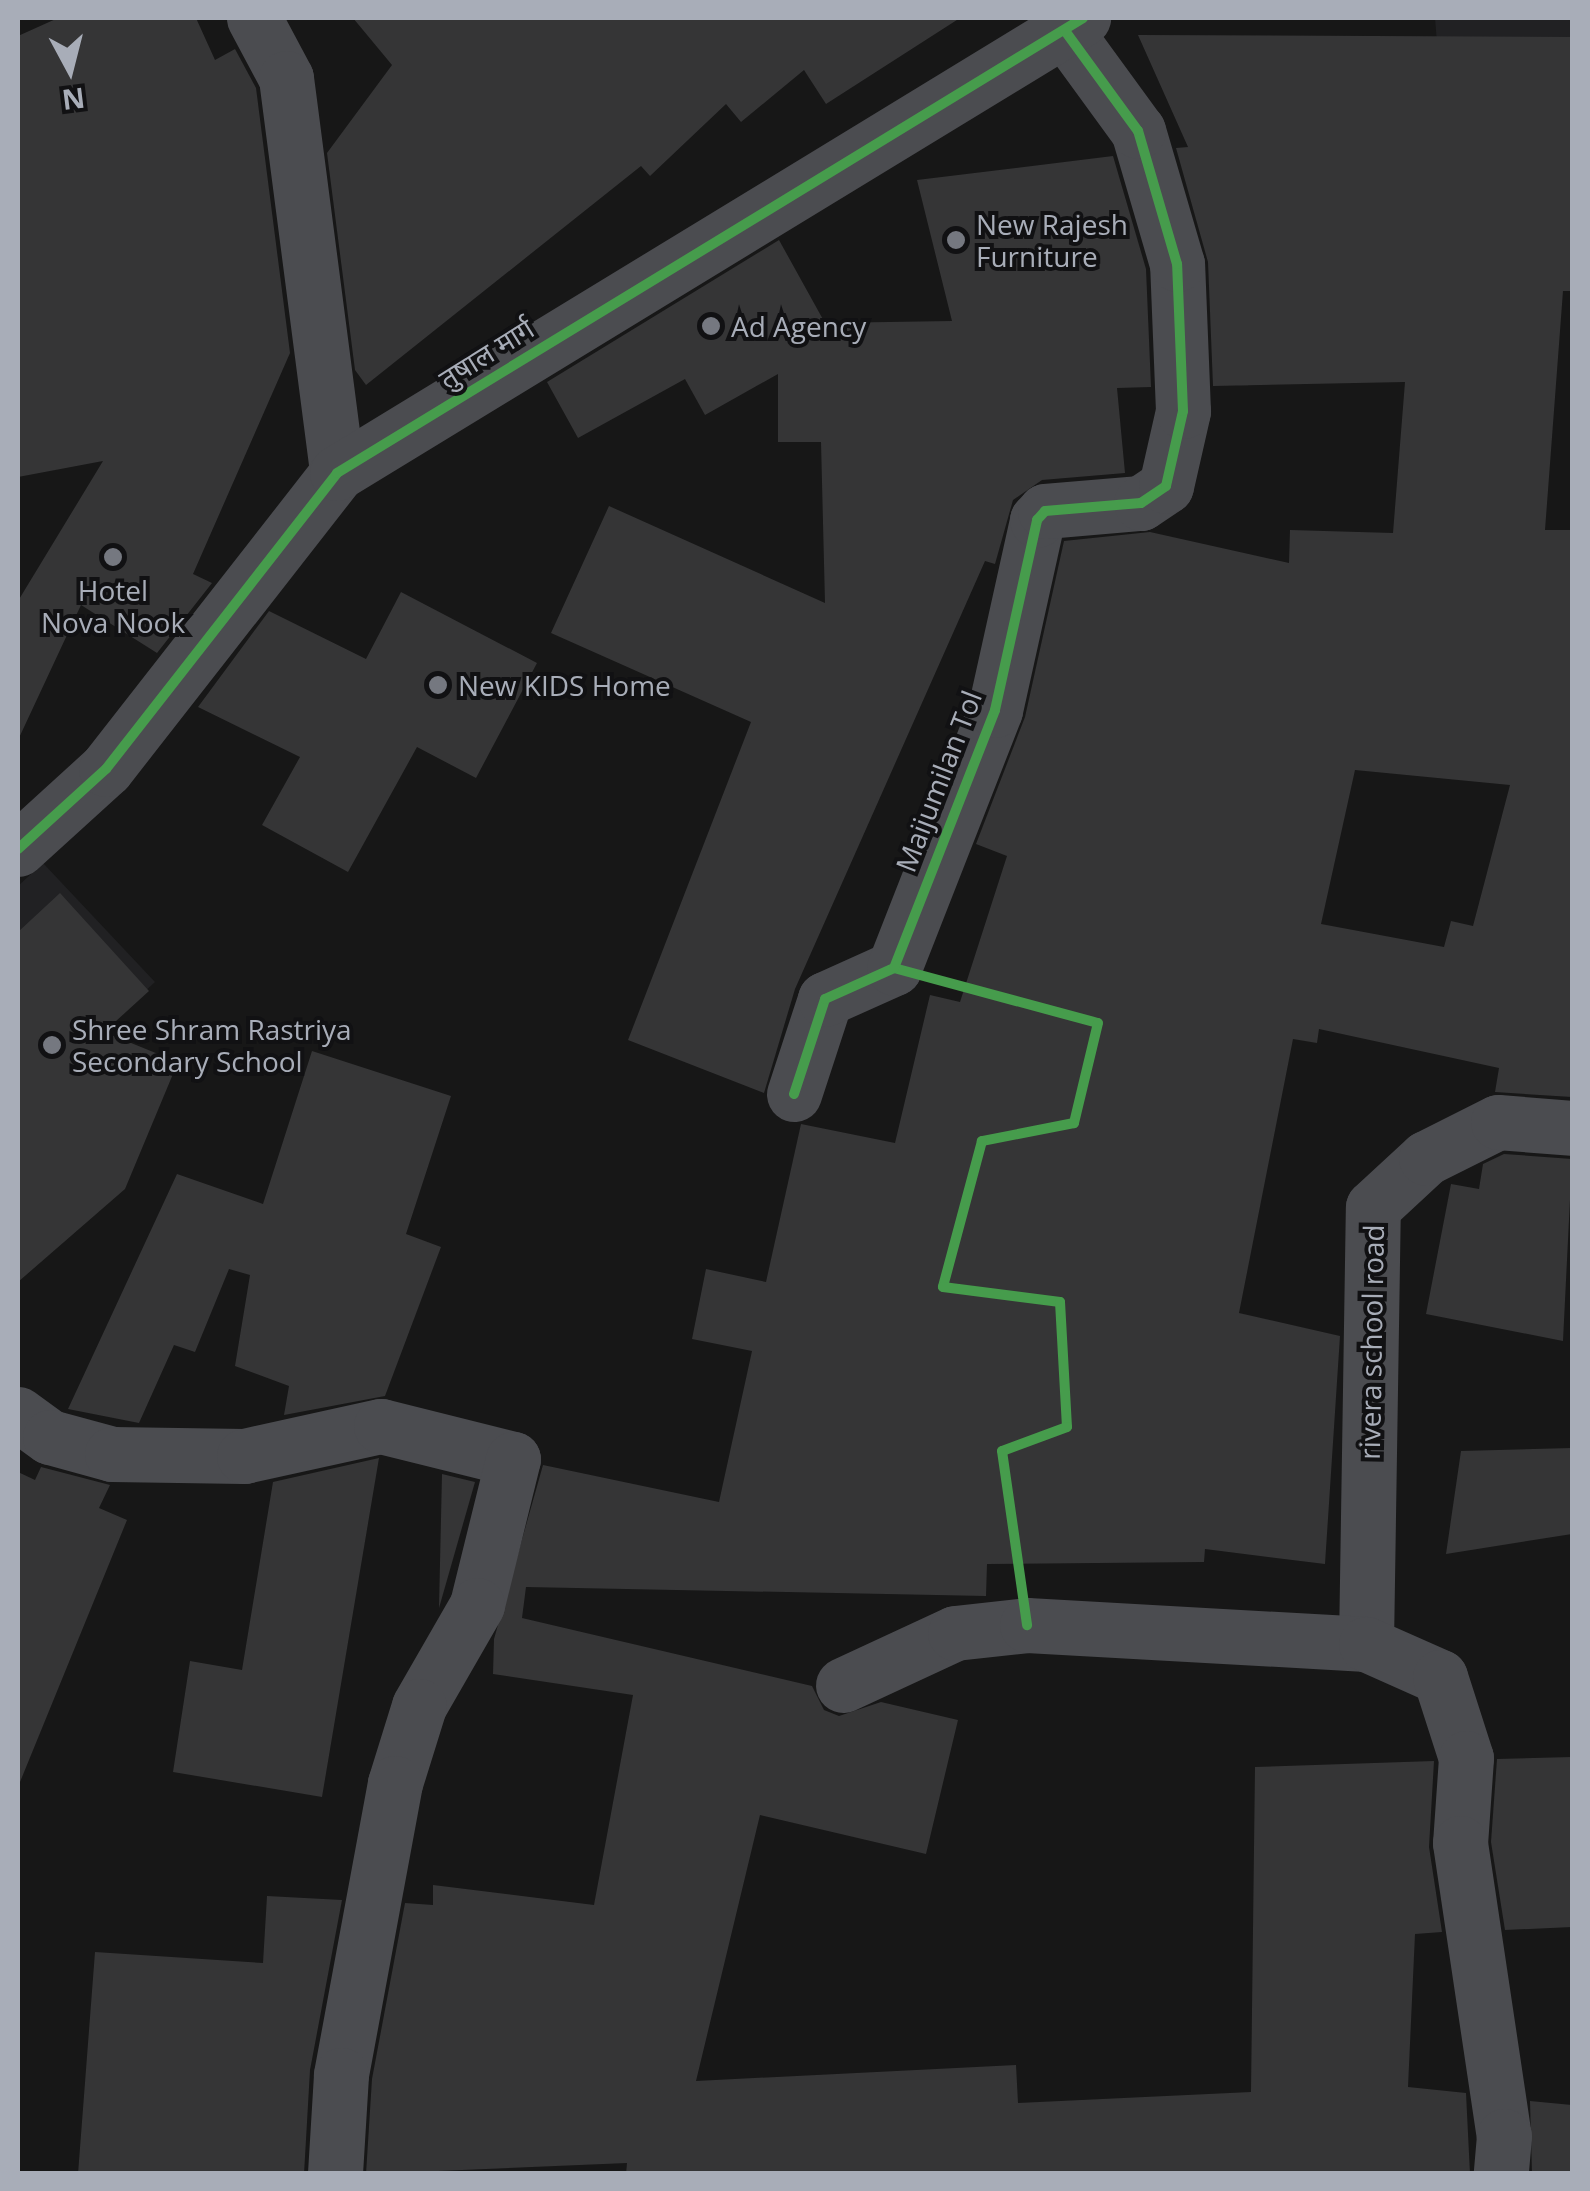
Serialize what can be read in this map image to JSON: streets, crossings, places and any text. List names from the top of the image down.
{
  "streets": {
    "street": ["तुषाल मार्ग", "Maijumilan Tol", "rivera school road"]
  },
  "crossings": [
    ["तुषाल मार्ग", "Maijumilan Tol"]
  ],
  "places": [
    "New Rajesh Furniture",
    "Ad Agency",
    "Hotel Nova Nook",
    "New KIDS Home",
    "Shree Shram Rastriya Secondary School"
  ],
  "north": "bottom"
}
